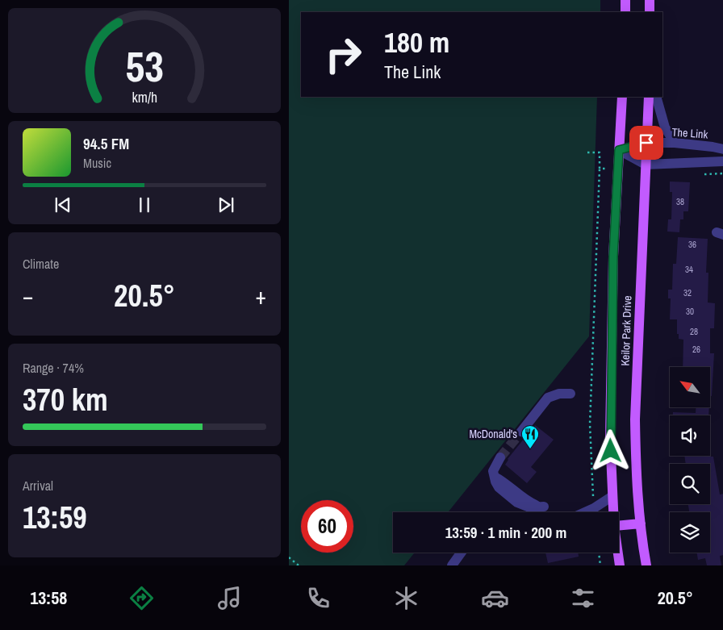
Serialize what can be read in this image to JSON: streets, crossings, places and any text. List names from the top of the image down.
{
  "streets": {
    "main road": ["Keilor Park Drive"],
    "street": ["The Link"]
  },
  "crossings": [
    ["The Link", "Keilor Park Drive"]
  ],
  "places": {
    "restaurant": ["McDonald's"]
  },
  "house_numbers": [
    "38",
    "36",
    "34",
    "32",
    "30",
    "28",
    "26"
  ],
  "north": "top left",
  "page": {
    "turn": ["180 m", "The Link"],
    "song": ["94.5 FM", "Music"],
    "tile": [
      "Climate",
      ["Range · 74%", "370 km"],
      ["Arrival", "13:59"]
    ],
    "heat": ["−", "20.5°", "+"],
    "limit": "60",
    "trip": "13:59 · 1 min · 200 m",
    "tabs": ["13:58", "20.5°"],
    "gauge": ["53", "km/h"]
  }
}
